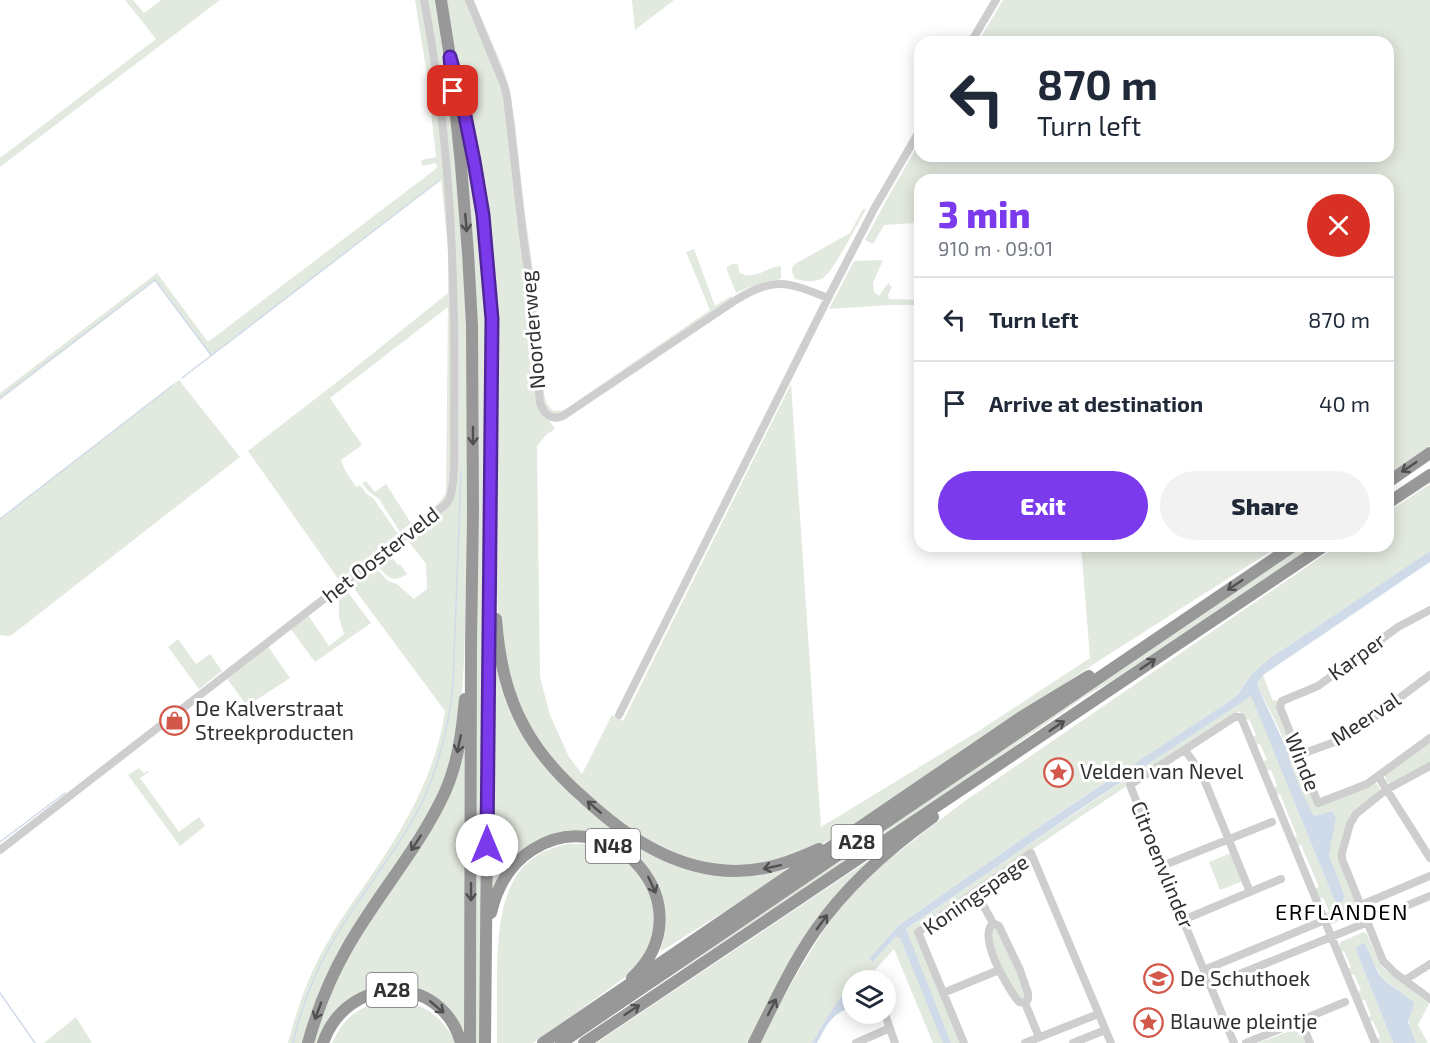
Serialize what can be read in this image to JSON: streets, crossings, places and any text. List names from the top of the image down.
{
  "streets": {
    "highway": ["A28", "N48"],
    "street": [
      "Noorderweg",
      "het Oosterveld",
      "Karper",
      "Meerval",
      "Winde",
      "Citroenvlinder",
      "Koningspage"
    ]
  },
  "crossings": [
    ["Karper", "Winde"],
    ["Meerval", "Winde"],
    ["A28", "N48"]
  ],
  "districts": ["ERFLANDEN"],
  "places": {
    "shop": ["De Kalverstraat Streekproducten"],
    "place": ["Velden van Nevel", "Blauwe pleintje"],
    "school or university": ["De Schuthoek"]
  },
  "page": {
    "turn": ["870 m", "Turn left"],
    "heading": ["3 min", "910 m · 09:01"],
    "list": [
      {
        "name": "Turn left",
        "value": "870 m"
      },
      {
        "name": "Arrive at destination",
        "value": "40 m"
      }
    ],
    "buttons": ["Exit", "Share"]
  }
}
